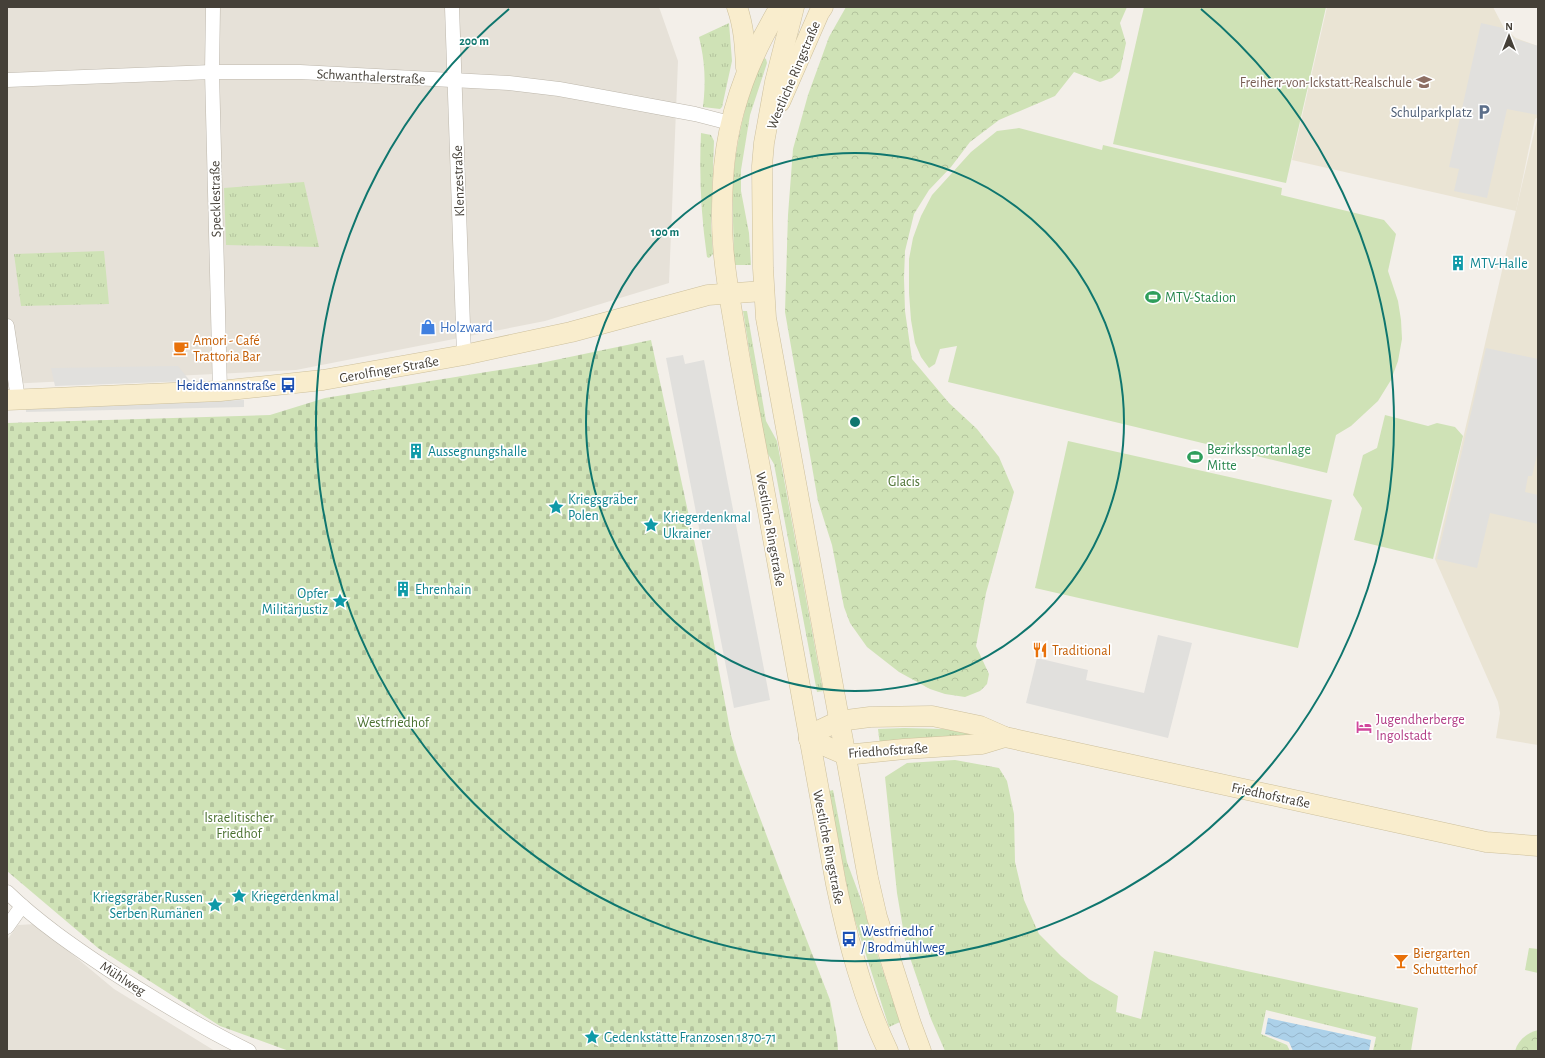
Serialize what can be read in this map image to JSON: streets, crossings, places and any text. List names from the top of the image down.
{
  "streets": {
    "main road": ["Westliche Ringstraße", "Gerolfinger Straße", "Friedhofstraße"],
    "street": [
      "Schwanthalerstraße",
      "Klenzestraße",
      "Specklestraße",
      "Mühlweg"
    ]
  },
  "crossings": [
    ["Westliche Ringstraße", "Schwanthalerstraße"],
    ["Westliche Ringstraße", "Gerolfinger Straße"],
    ["Westliche Ringstraße", "Friedhofstraße"],
    ["Schwanthalerstraße", "Klenzestraße"],
    ["Schwanthalerstraße", "Specklestraße"],
    ["Klenzestraße", "Gerolfinger Straße"],
    ["Specklestraße", "Gerolfinger Straße"]
  ],
  "parks": ["Glacis", "Westfriedhof", "Israelitischer Friedhof"],
  "places": {
    "school or university": ["Freiherr-von-Ickstatt-Realschule"],
    "parking": ["Schulparkplatz"],
    "building": ["MTV-Halle", "Aussegnungshalle", "Ehrenhain"],
    "sports": ["MTV-Stadion", "Bezirkssportanlage Mitte"],
    "shop": ["Holzward"],
    "cafe": ["Amori - Café Trattoria Bar"],
    "bus stop": ["Heidemannstraße", "Westfriedhof / Brodmühlweg"],
    "place": [
      "Kriegsgräber Polen",
      "Kriegerdenkmal Ukrainer",
      "Opfer Militärjustiz",
      "Kriegerdenkmal",
      "Kriegsgräber Russen Serben Rumänen",
      "Gedenkstätte Franzosen 1870-71"
    ],
    "restaurant": ["Traditional"],
    "hotel": ["Jugendherberge Ingolstadt"],
    "bar": ["Biergarten Schutterhof"]
  },
  "north": "top",
  "rings": ["200 m", "100 m"]
}
